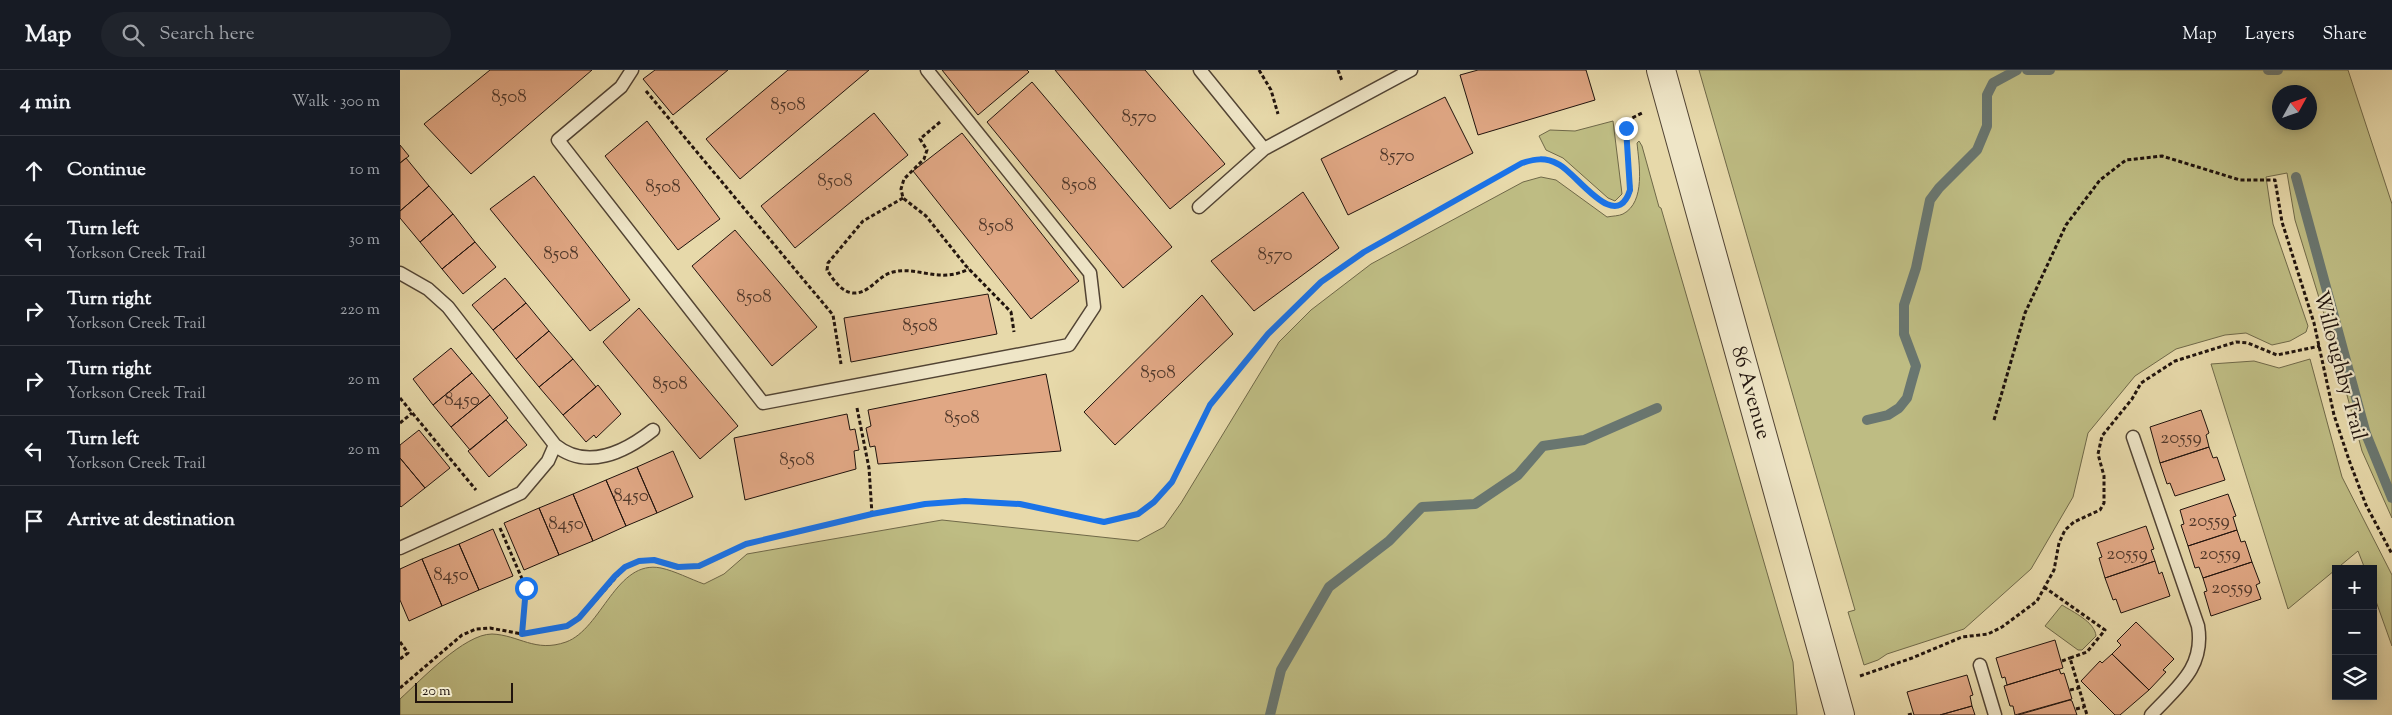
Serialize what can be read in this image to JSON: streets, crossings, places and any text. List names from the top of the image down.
{
  "streets": {
    "street": ["86 Avenue"],
    "path": ["Willoughby Trail"]
  },
  "house_numbers": [
    "8508",
    "8508",
    "8570",
    "8570",
    "8508",
    "8508",
    "8508",
    "8508",
    "8508",
    "8570",
    "8508",
    "8508",
    "8508",
    "8508",
    "8450",
    "8508",
    "20559",
    "8508",
    "8450",
    "20559",
    "8450",
    "20559",
    "20559",
    "8450",
    "20559"
  ],
  "scale_bar": "20 m",
  "north": "top right",
  "page": {
    "header": "Map",
    "search": "Search here",
    "nav": ["Map", "Layers", "Share"],
    "heading": ["4 min", "Walk · 300 m"],
    "list": [
      ["Continue", "10 m"],
      ["Turn left", "Yorkson Creek Trail", "30 m"],
      ["Turn right", "Yorkson Creek Trail", "220 m"],
      ["Turn right", "Yorkson Creek Trail", "20 m"],
      ["Turn left", "Yorkson Creek Trail", "20 m"],
      "Arrive at destination"
    ],
    "map_buttons": ["+", "−"],
    "scale": "20 m"
  }
}
